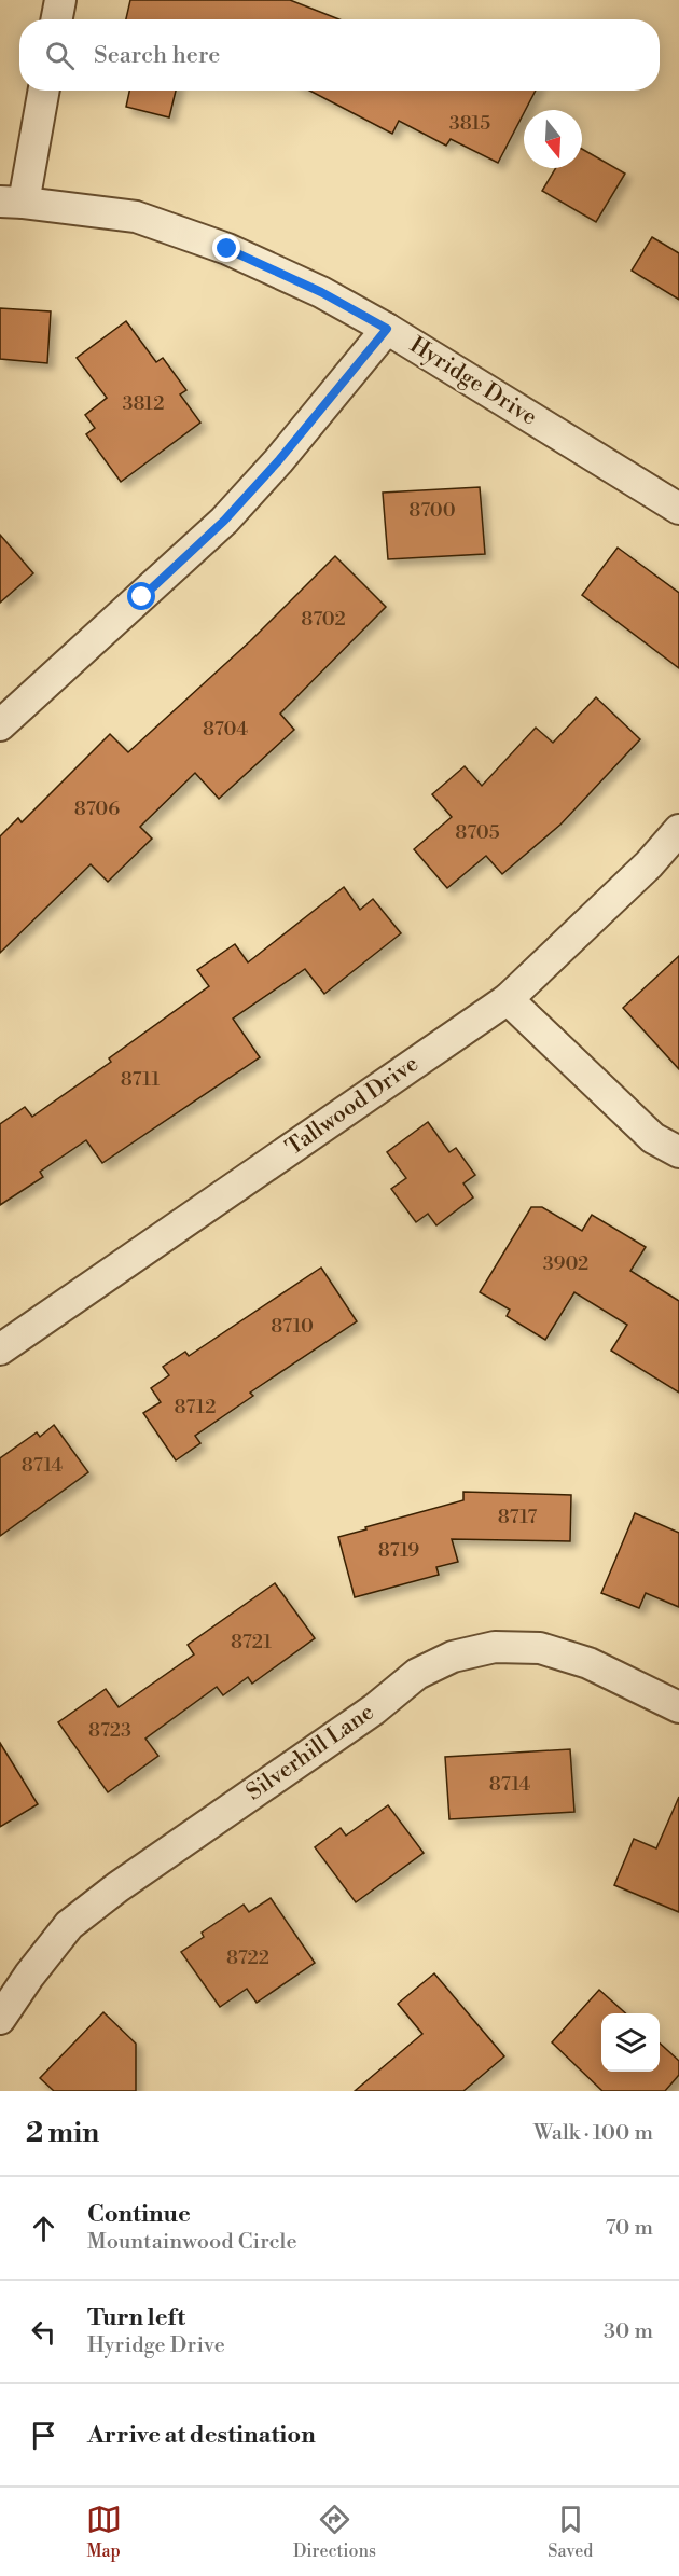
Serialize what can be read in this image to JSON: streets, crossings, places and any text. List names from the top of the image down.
{
  "streets": {
    "street": ["Hyridge Drive", "Tallwood Drive", "Silverhill Lane"]
  },
  "house_numbers": [
    "3815",
    "3812",
    "8700",
    "8702",
    "8704",
    "8706",
    "8705",
    "8711",
    "3902",
    "8710",
    "8712",
    "8714",
    "8717",
    "8719",
    "8721",
    "8723",
    "8714",
    "8722"
  ],
  "north": "bottom",
  "page": {
    "search": "Search here",
    "heading": ["2 min", "Walk · 100 m"],
    "list": [
      ["Continue", "Mountainwood Circle", "70 m"],
      ["Turn left", "Hyridge Drive", "30 m"],
      "Arrive at destination"
    ],
    "nav": ["Map", "Directions", "Saved"]
  }
}
